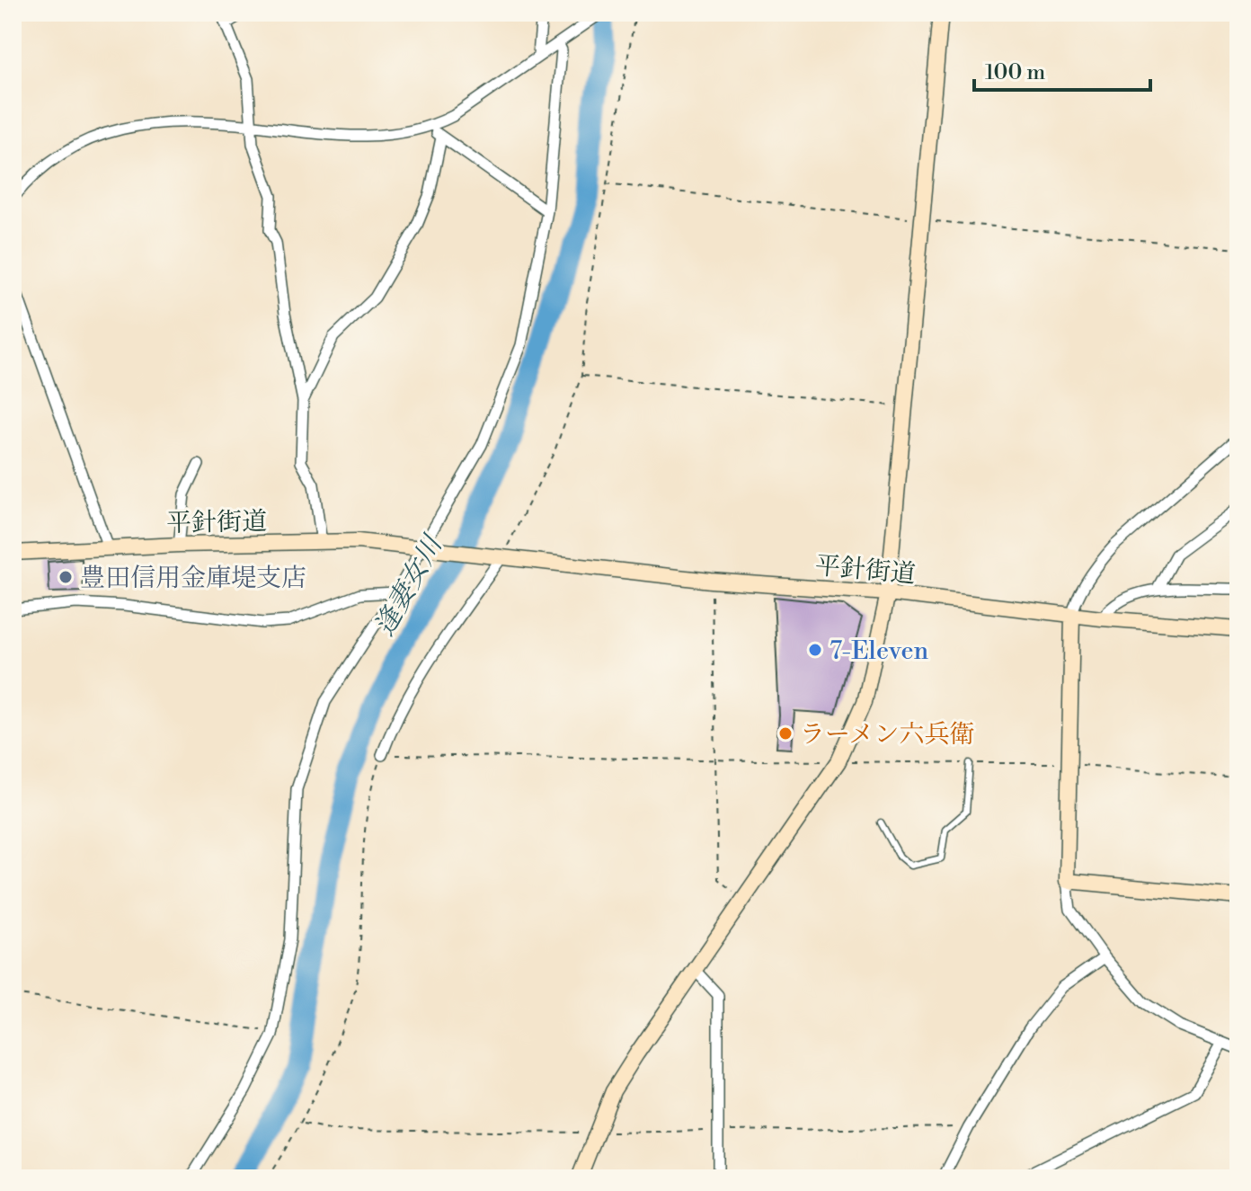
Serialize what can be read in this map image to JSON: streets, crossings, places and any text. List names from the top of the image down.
{
  "streets": {
    "street": ["平針街道"]
  },
  "water": ["逢妻女川"],
  "places": ["豊田信用金庫堤支店", "7-Eleven", "ラーメン六兵衛"],
  "scale_bar": "100 m"
}
